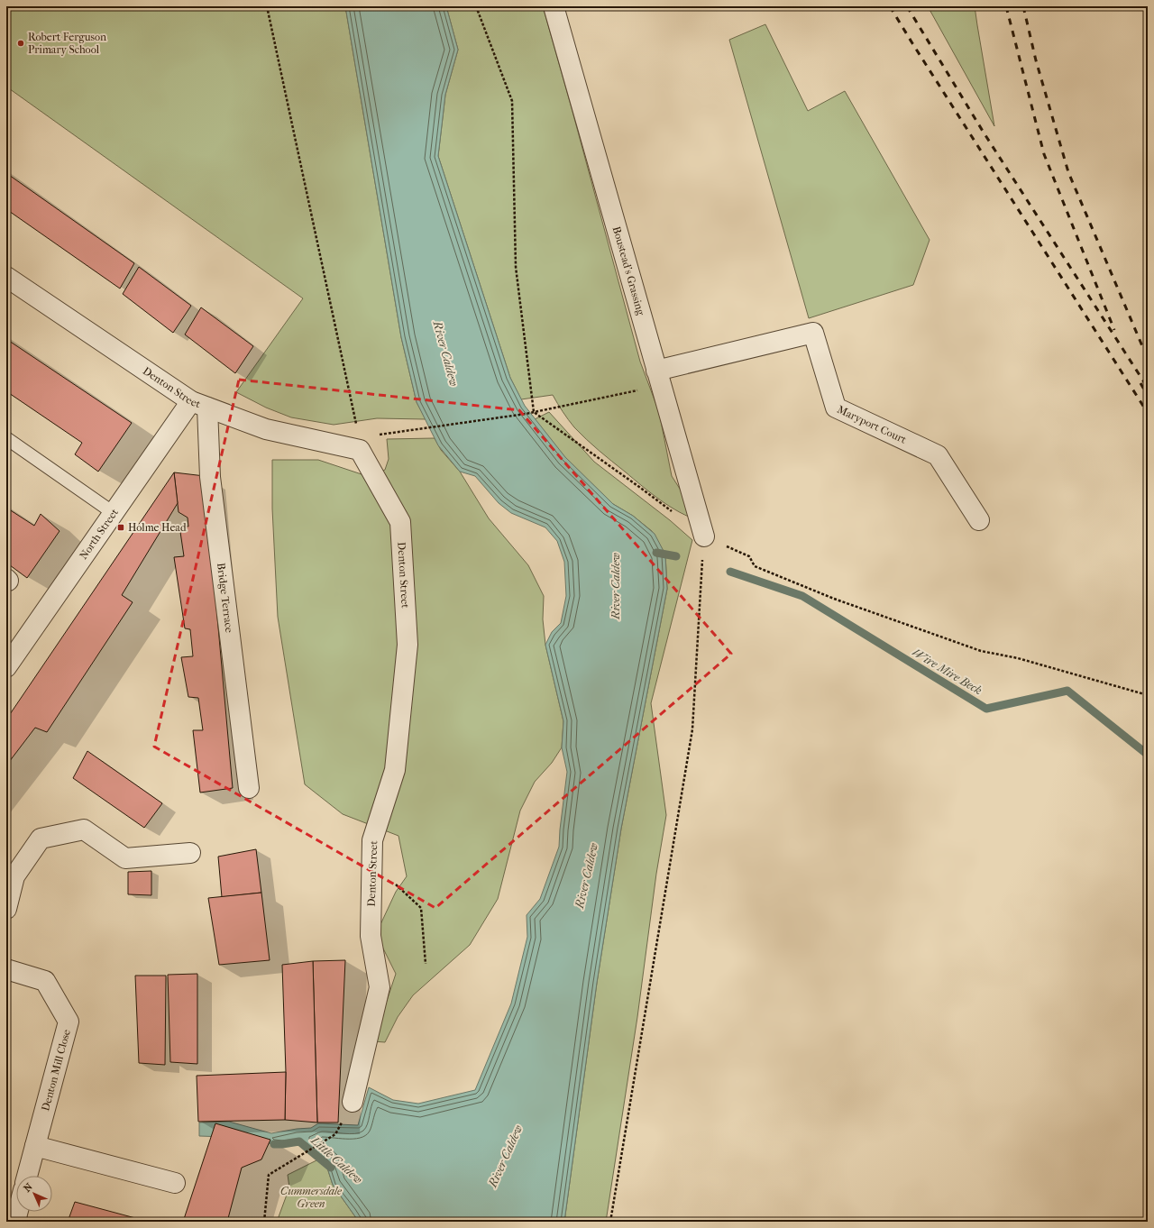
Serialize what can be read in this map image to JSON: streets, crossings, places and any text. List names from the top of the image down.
{
  "streets": {
    "street": [
      "Boustead's Grassing",
      "Denton Street",
      "Maryport Court",
      "North Street",
      "Bridge Terrace",
      "Denton Mill Close"
    ]
  },
  "crossings": [
    ["Boustead's Grassing", "Maryport Court"],
    ["Denton Street", "North Street"],
    ["Denton Street", "Bridge Terrace"],
    ["North Street", "Bridge Terrace"]
  ],
  "water": ["River Caldew", "Wire Mire Beck", "Little Caldew"],
  "parks": ["Cummersdale Green"],
  "places": {
    "other": ["Robert Ferguson Primary School"],
    "transit": ["Holme Head"]
  },
  "north": "top left"
}
